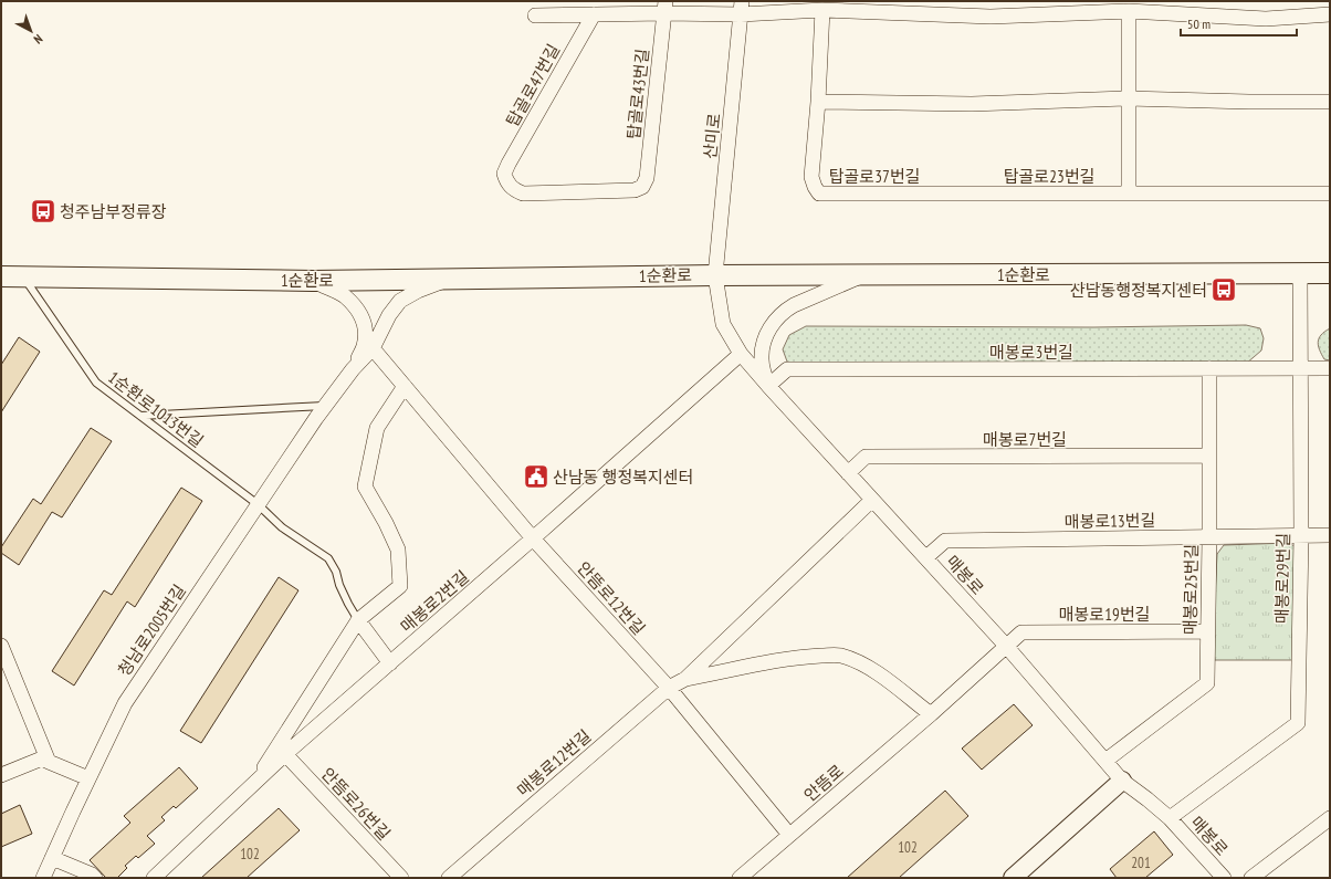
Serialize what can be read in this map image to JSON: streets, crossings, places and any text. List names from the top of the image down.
{
  "streets": {
    "main road": ["1순환로"],
    "street": [
      "탑골로47번길",
      "탑골로43번길",
      "산미로",
      "탑골로37번길",
      "탑골로23번길",
      "매봉로3번길",
      "매봉로7번길",
      "매봉로13번길",
      "매봉로",
      "매봉로29번길",
      "매봉로25번길",
      "안뜸로12번길",
      "매봉로2번길",
      "매봉로19번길",
      "청남로2005번길",
      "매봉로12번길",
      "안뜸로",
      "안뜸로26번길"
    ],
    "lane": ["1순환로1013번길"]
  },
  "crossings": [
    ["탑골로47번길", "탑골로43번길"],
    ["산미로", "1순환로"],
    ["산미로", "매봉로"],
    ["탑골로37번길", "탑골로23번길"],
    ["1순환로", "1순환로1013번길"],
    ["1순환로", "매봉로"],
    ["1순환로", "매봉로29번길"],
    ["매봉로3번길", "매봉로"],
    ["매봉로3번길", "매봉로29번길"],
    ["매봉로3번길", "매봉로25번길"],
    ["1순환로1013번길", "청남로2005번길"],
    ["매봉로7번길", "매봉로"],
    ["매봉로7번길", "매봉로25번길"],
    ["매봉로13번길", "매봉로"],
    ["매봉로13번길", "매봉로29번길"],
    ["매봉로13번길", "매봉로25번길"],
    ["매봉로", "매봉로29번길"],
    ["매봉로", "매봉로25번길"],
    ["매봉로", "매봉로2번길"],
    ["매봉로", "매봉로19번길"],
    ["매봉로", "매봉로12번길"],
    ["매봉로", "안뜸로"],
    ["매봉로25번길", "매봉로19번길"],
    ["안뜸로12번길", "매봉로2번길"],
    ["안뜸로12번길", "매봉로12번길"],
    ["안뜸로12번길", "안뜸로"],
    ["매봉로2번길", "안뜸로26번길"],
    ["매봉로19번길", "안뜸로"],
    ["매봉로12번길", "안뜸로"]
  ],
  "places": {
    "bus stop": ["청주남부정류장", "산남동행정복지센터"],
    "public building": ["산남동 행정복지센터"]
  },
  "house_numbers": ["102", "102", "201"],
  "scale_bar": "50 m",
  "north": "bottom right"
}
